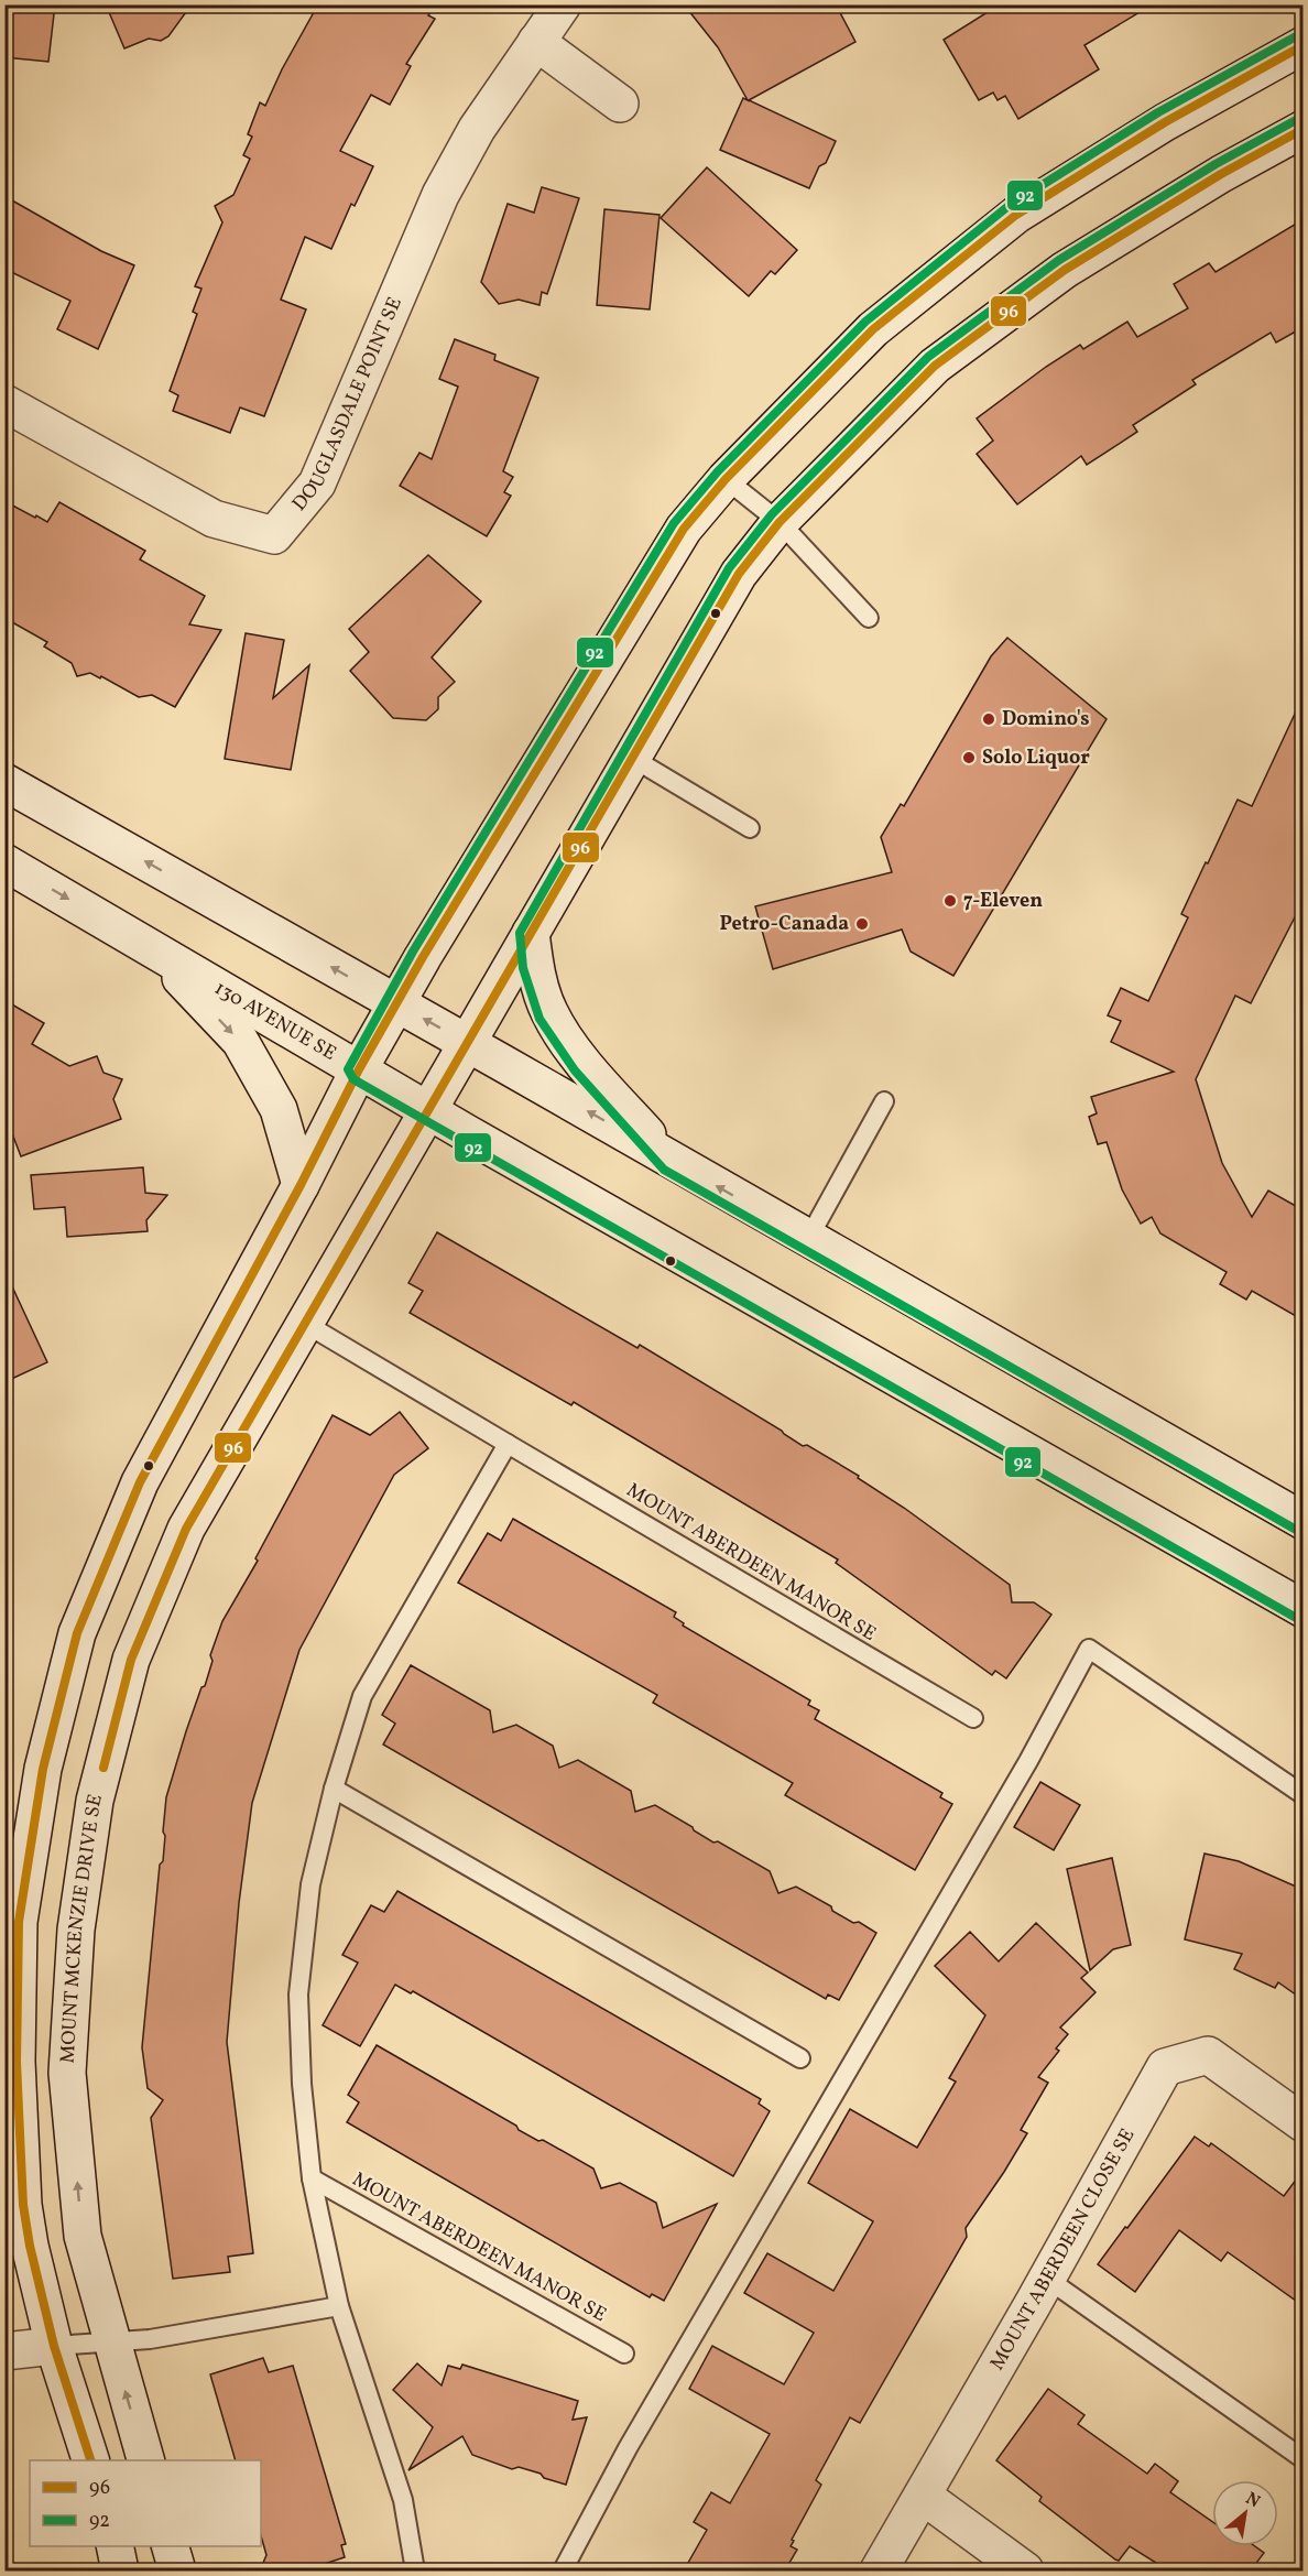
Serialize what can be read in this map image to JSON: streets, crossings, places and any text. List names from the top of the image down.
{
  "streets": {
    "street": [
      "DOUGLASDALE POINT SE",
      "130 AVENUE SE",
      "MOUNT MCKENZIE DRIVE SE",
      "MOUNT ABERDEEN CLOSE SE"
    ],
    "lane": ["MOUNT ABERDEEN MANOR SE"]
  },
  "crossings": [
    ["130 AVENUE SE", "MOUNT MCKENZIE DRIVE SE"],
    ["MOUNT ABERDEEN MANOR SE", "MOUNT MCKENZIE DRIVE SE"]
  ],
  "places": [
    "Domino's",
    "Solo Liquor",
    "7-Eleven",
    "Petro-Canada"
  ],
  "lines": ["transit line 92", "transit line 96"],
  "legend": ["96", "92"],
  "north": "top right"
}
